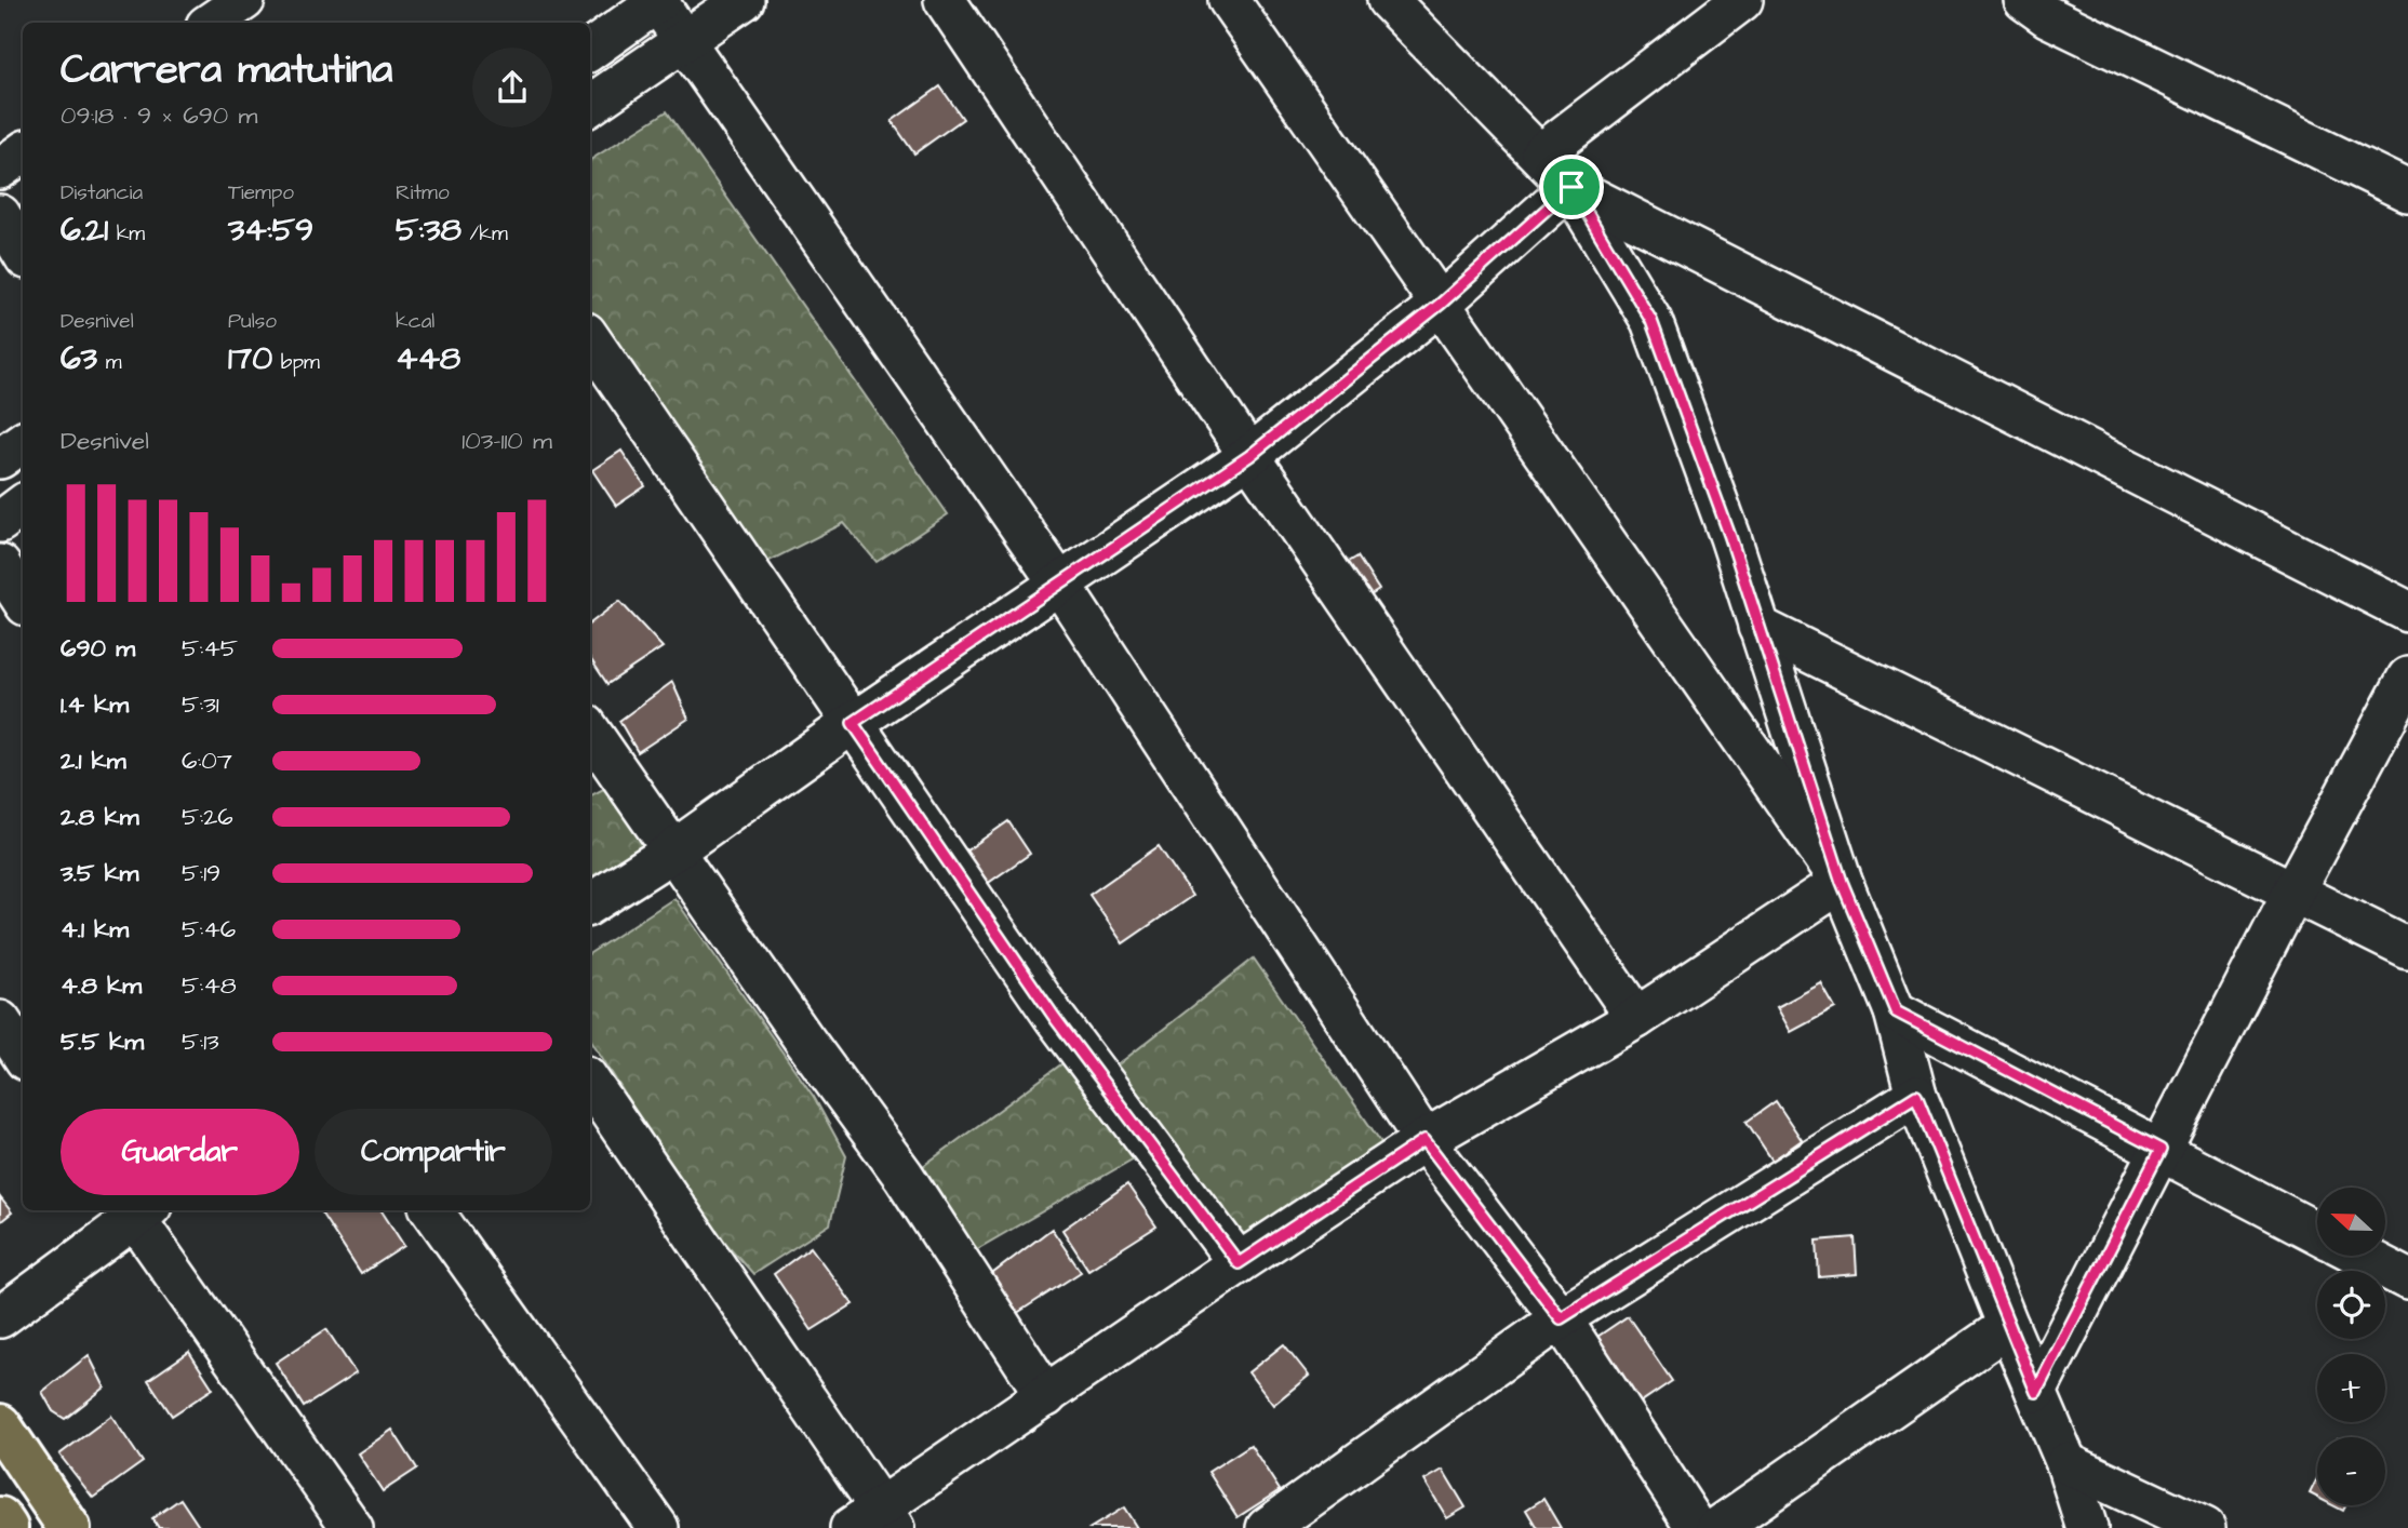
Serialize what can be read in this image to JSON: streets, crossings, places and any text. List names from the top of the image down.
{
  "north": "left",
  "page": {
    "heading": ["Carrera matutina", "09:18 · 9 × 690 m"],
    "stats": [
      ["Distancia", "6.21 km"],
      ["Tiempo", "34:59"],
      ["Ritmo", "5:38 /km"],
      ["Desnivel", "63 m"],
      ["Pulso", "170 bpm"],
      ["kcal", "448"]
    ],
    "chart": ["Desnivel", "103–110 m"],
    "list": [
      {
        "name": "690 m",
        "note": "5:45"
      },
      {
        "name": "1.4 km",
        "note": "5:31"
      },
      {
        "name": "2.1 km",
        "note": "6:07"
      },
      {
        "name": "2.8 km",
        "note": "5:26"
      },
      {
        "name": "3.5 km",
        "note": "5:19"
      },
      {
        "name": "4.1 km",
        "note": "5:46"
      },
      {
        "name": "4.8 km",
        "note": "5:48"
      },
      {
        "name": "5.5 km",
        "note": "5:13"
      }
    ],
    "buttons": ["Guardar", "Compartir"],
    "map_buttons": ["+", "−"]
  }
}
